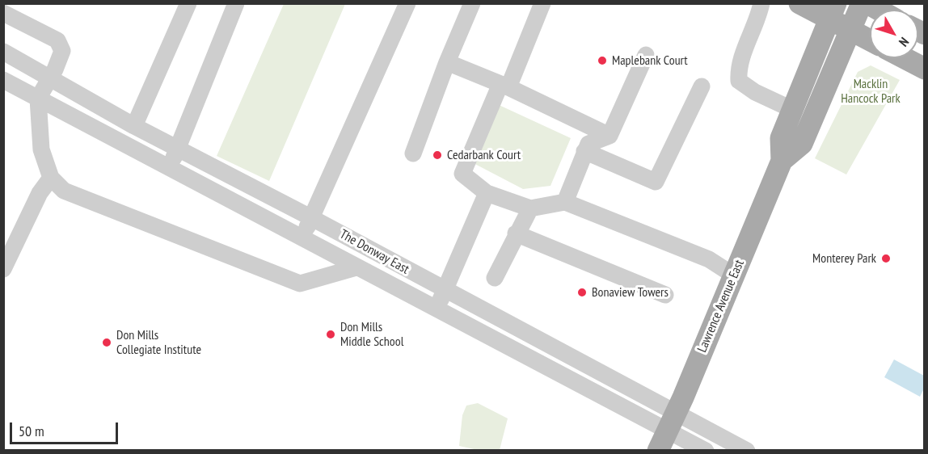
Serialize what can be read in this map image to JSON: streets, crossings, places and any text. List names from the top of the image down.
{
  "streets": {
    "main road": ["Lawrence Avenue East"],
    "street": ["The Donway East"]
  },
  "crossings": [
    ["The Donway East", "Lawrence Avenue East"]
  ],
  "parks": ["Macklin Hancock Park"],
  "places": [
    "Maplebank Court",
    "Cedarbank Court",
    "Monterey Park",
    "Bonaview Towers",
    "Don Mills Middle School",
    "Don Mills Collegiate Institute"
  ],
  "scale_bar": "50 m",
  "north": "bottom right"
}
